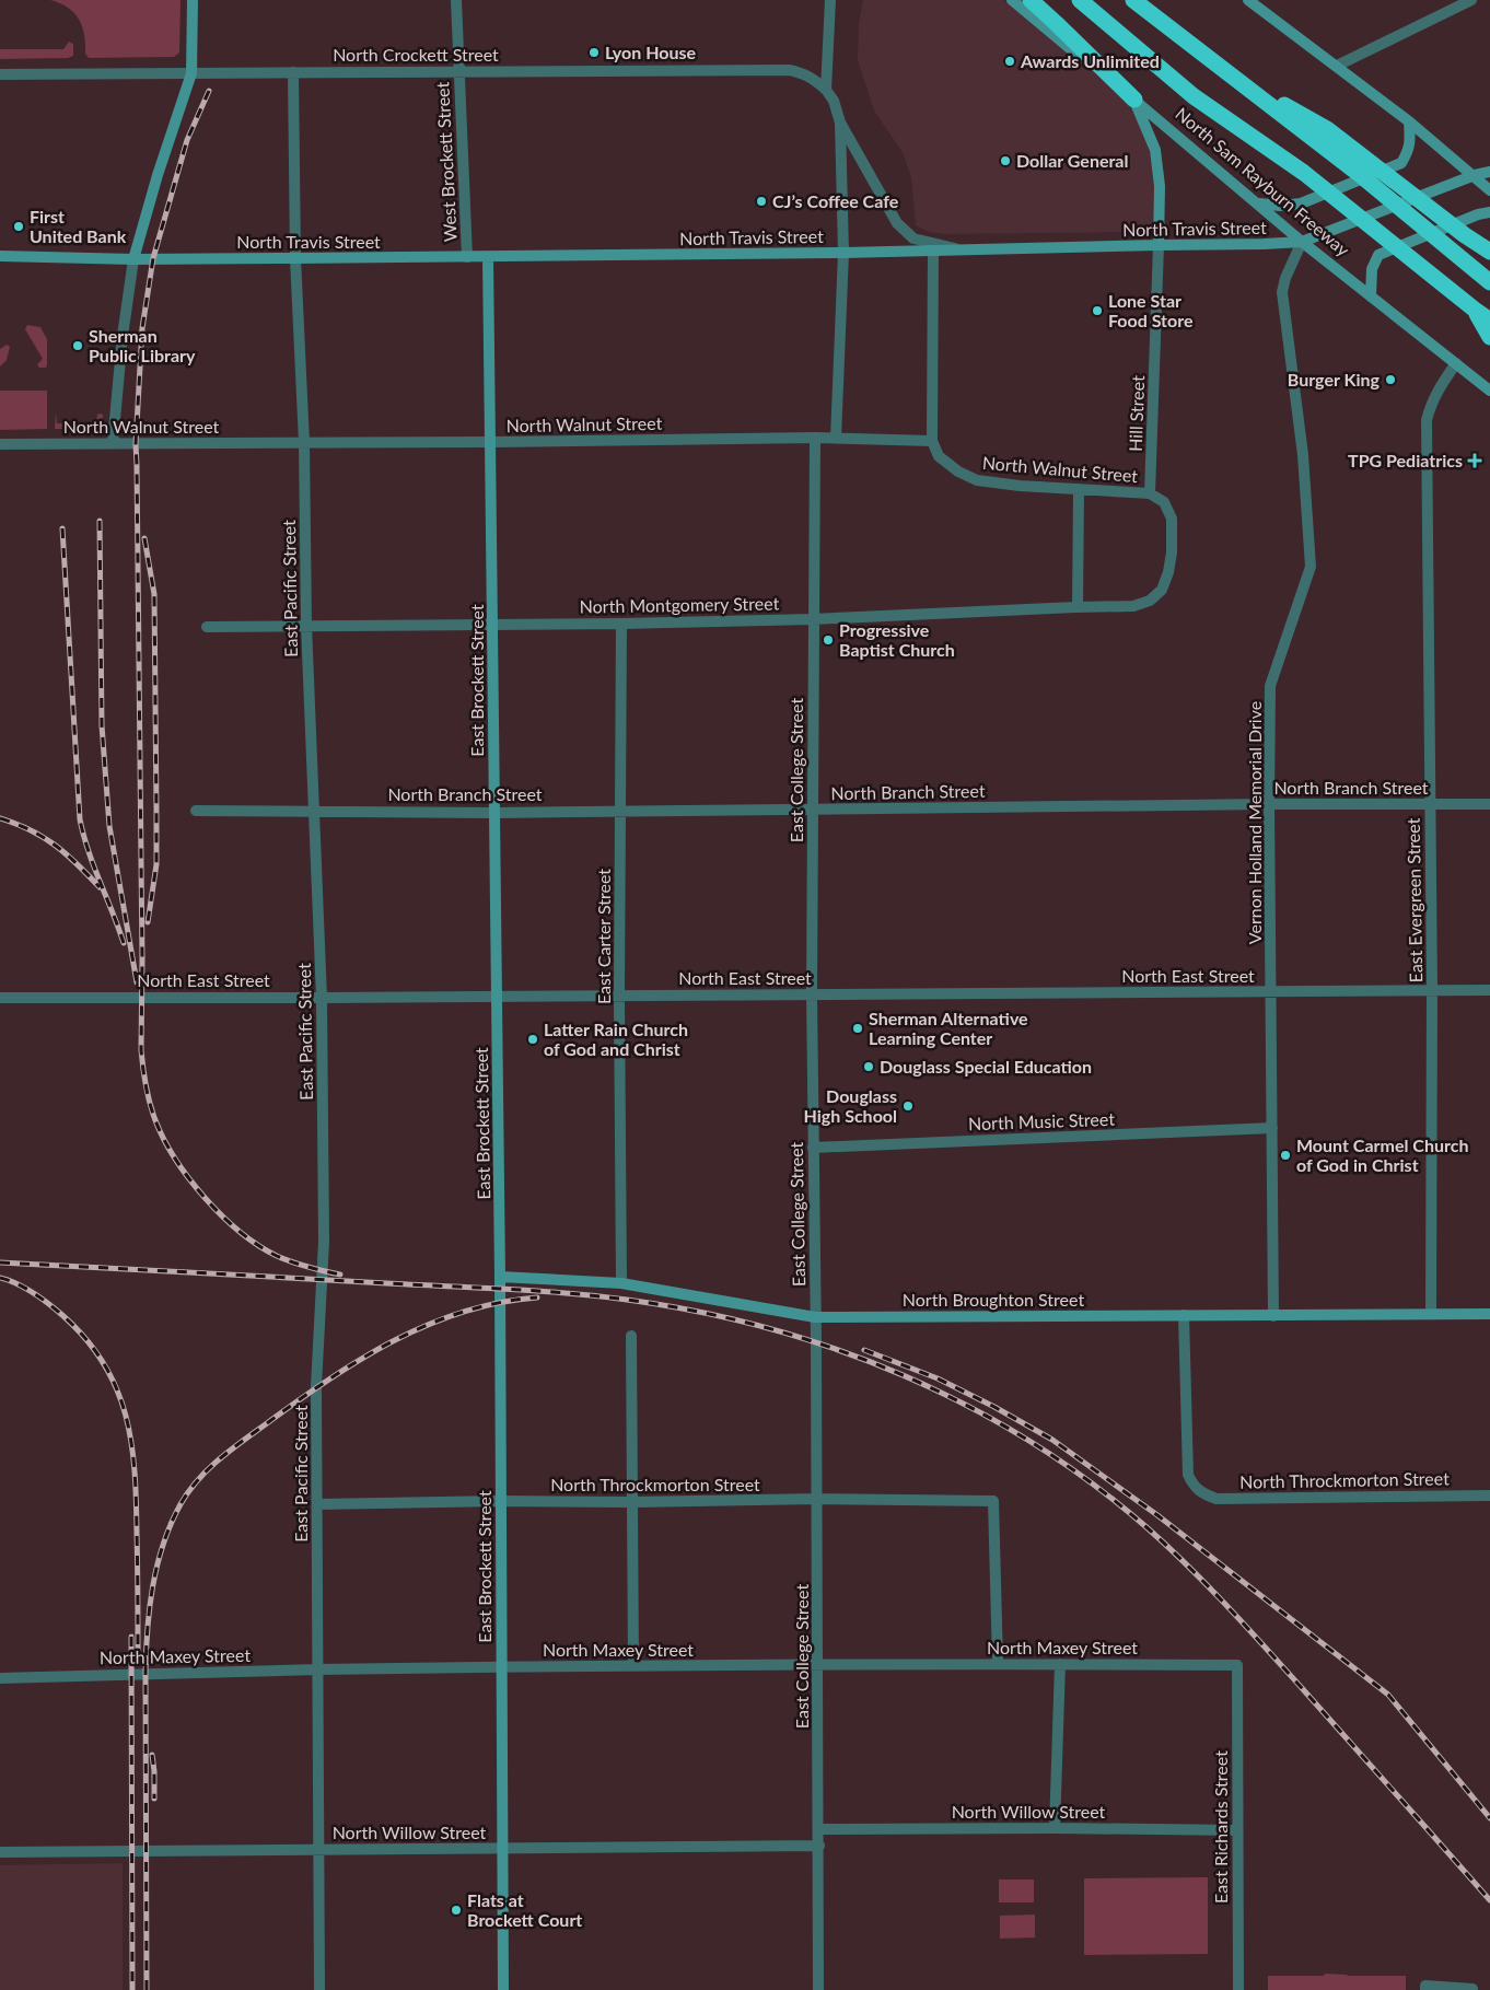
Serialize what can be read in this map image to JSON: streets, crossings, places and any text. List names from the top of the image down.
{
  "streets": {
    "highway": ["North Sam Rayburn Freeway"],
    "street": [
      "North Crockett Street",
      "West Brockett Street",
      "North Travis Street",
      "Hill Street",
      "North Walnut Street",
      "East Pacific Street",
      "North Montgomery Street",
      "East Brockett Street",
      "East College Street",
      "North Branch Street",
      "Vernon Holland Memorial Drive",
      "East Evergreen Street",
      "East Carter Street",
      "North East Street",
      "North Music Street",
      "North Broughton Street",
      "North Throckmorton Street",
      "North Maxey Street",
      "North Willow Street",
      "East Richards Street"
    ]
  },
  "crossings": [
    ["North Crockett Street", "West Brockett Street"],
    ["North Crockett Street", "East Pacific Street"],
    ["West Brockett Street", "North Travis Street"],
    ["North Sam Rayburn Freeway", "North Travis Street"],
    ["North Sam Rayburn Freeway", "Vernon Holland Memorial Drive"],
    ["North Sam Rayburn Freeway", "East Evergreen Street"],
    ["North Travis Street", "Hill Street"],
    ["North Travis Street", "East Pacific Street"],
    ["North Travis Street", "East Brockett Street"],
    ["North Travis Street", "Vernon Holland Memorial Drive"],
    ["Hill Street", "North Walnut Street"],
    ["Hill Street", "North Montgomery Street"],
    ["North Walnut Street", "East Pacific Street"],
    ["North Walnut Street", "North Montgomery Street"],
    ["North Walnut Street", "East Brockett Street"],
    ["North Walnut Street", "East College Street"],
    ["East Pacific Street", "North Montgomery Street"],
    ["East Pacific Street", "North Branch Street"],
    ["East Pacific Street", "North East Street"],
    ["East Pacific Street", "North Throckmorton Street"],
    ["East Pacific Street", "North Maxey Street"],
    ["East Pacific Street", "North Willow Street"],
    ["North Montgomery Street", "East Brockett Street"],
    ["North Montgomery Street", "East College Street"],
    ["North Montgomery Street", "East Carter Street"],
    ["East Brockett Street", "North Branch Street"],
    ["East Brockett Street", "North East Street"],
    ["East Brockett Street", "North Broughton Street"],
    ["East Brockett Street", "North Throckmorton Street"],
    ["East Brockett Street", "North Maxey Street"],
    ["East Brockett Street", "North Willow Street"],
    ["East College Street", "North Branch Street"],
    ["East College Street", "North East Street"],
    ["East College Street", "North Music Street"],
    ["East College Street", "North Broughton Street"],
    ["East College Street", "North Throckmorton Street"],
    ["East College Street", "North Maxey Street"],
    ["East College Street", "North Willow Street"],
    ["North Branch Street", "Vernon Holland Memorial Drive"],
    ["North Branch Street", "East Evergreen Street"],
    ["North Branch Street", "East Carter Street"],
    ["Vernon Holland Memorial Drive", "North East Street"],
    ["Vernon Holland Memorial Drive", "North Music Street"],
    ["Vernon Holland Memorial Drive", "North Broughton Street"],
    ["East Evergreen Street", "North East Street"],
    ["East Evergreen Street", "North Broughton Street"],
    ["East Carter Street", "North East Street"],
    ["East Carter Street", "North Broughton Street"],
    ["North Broughton Street", "North Throckmorton Street"],
    ["North Throckmorton Street", "North Maxey Street"],
    ["North Maxey Street", "East Richards Street"],
    ["North Willow Street", "East Richards Street"]
  ],
  "places": {
    "other": [
      "Lyon House",
      "Awards Unlimited",
      "Dollar General",
      "CJ’s Coffee Cafe",
      "First United Bank",
      "Lone Star Food Store",
      "Sherman Public Library",
      "Burger King",
      "Progressive Baptist Church",
      "Sherman Alternative Learning Center",
      "Latter Rain Church of God and Christ",
      "Douglass Special Education",
      "Douglass High School",
      "Mount Carmel Church of God in Christ",
      "Flats at Brockett Court"
    ],
    "health": ["TPG Pediatrics"]
  }
}
